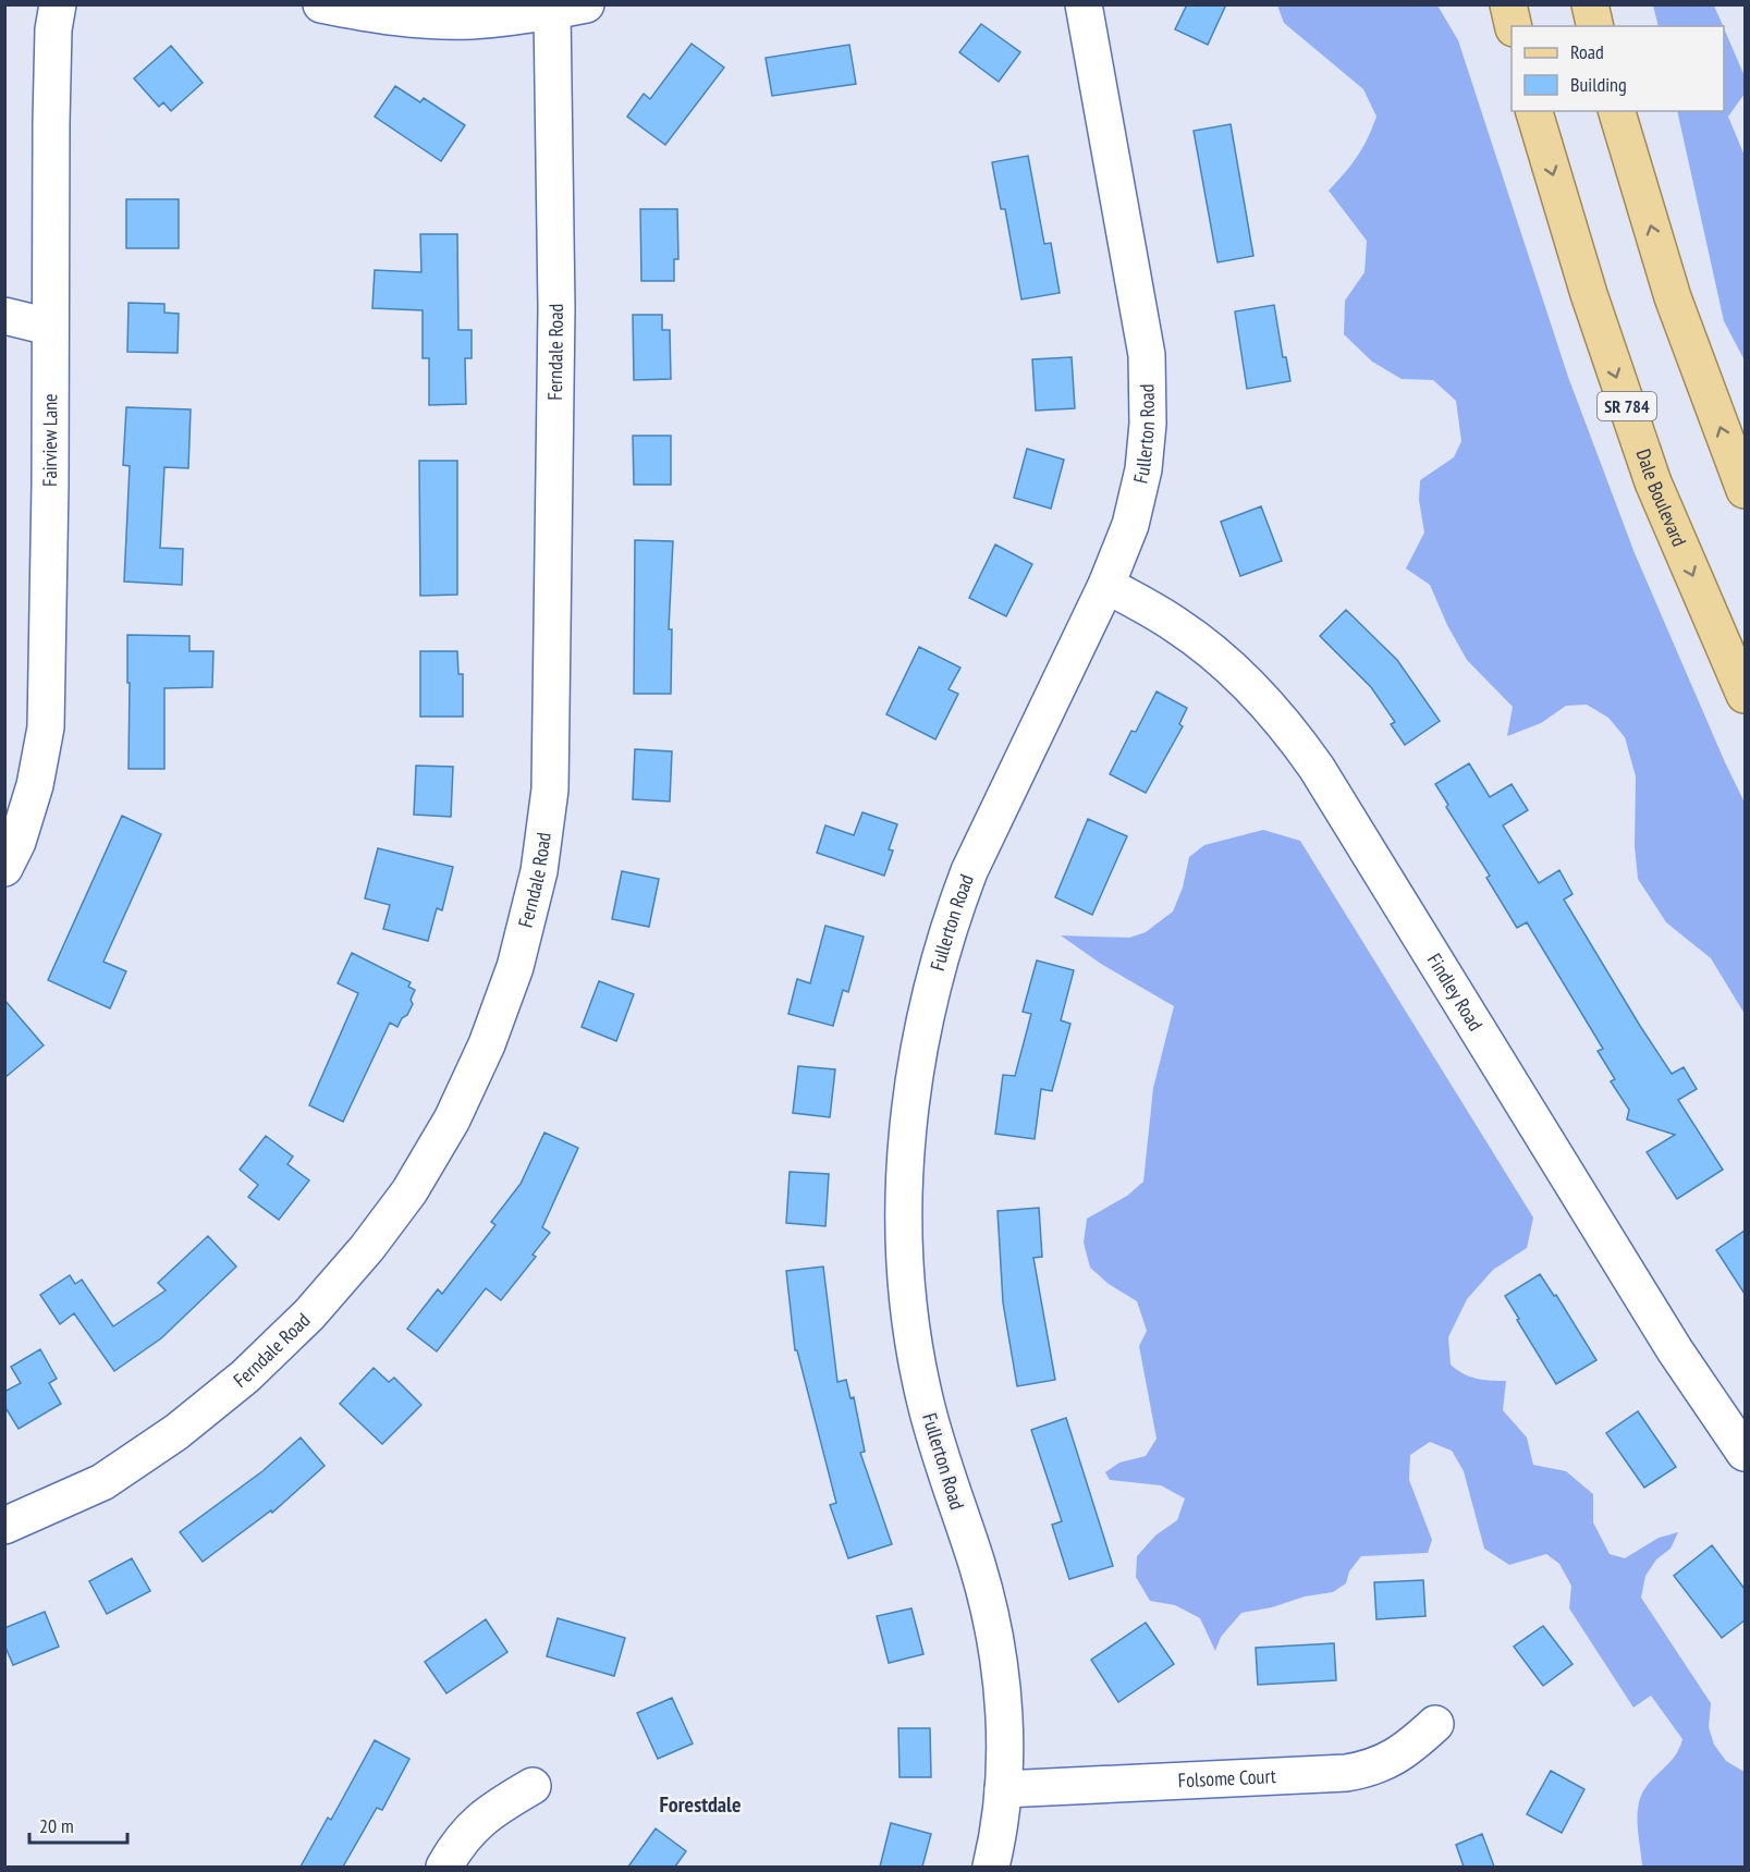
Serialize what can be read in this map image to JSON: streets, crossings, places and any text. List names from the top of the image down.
{
  "streets": {
    "main road": ["SR 784", "Dale Boulevard"],
    "street": [
      "Ferndale Road",
      "Fullerton Road",
      "Fairview Lane",
      "Findley Road",
      "Folsome Court"
    ]
  },
  "crossings": [
    ["Fullerton Road", "Findley Road"],
    ["Fullerton Road", "Folsome Court"]
  ],
  "districts": ["Forestdale"],
  "legend": ["Road", "Building"],
  "scale_bar": "20 m"
}
